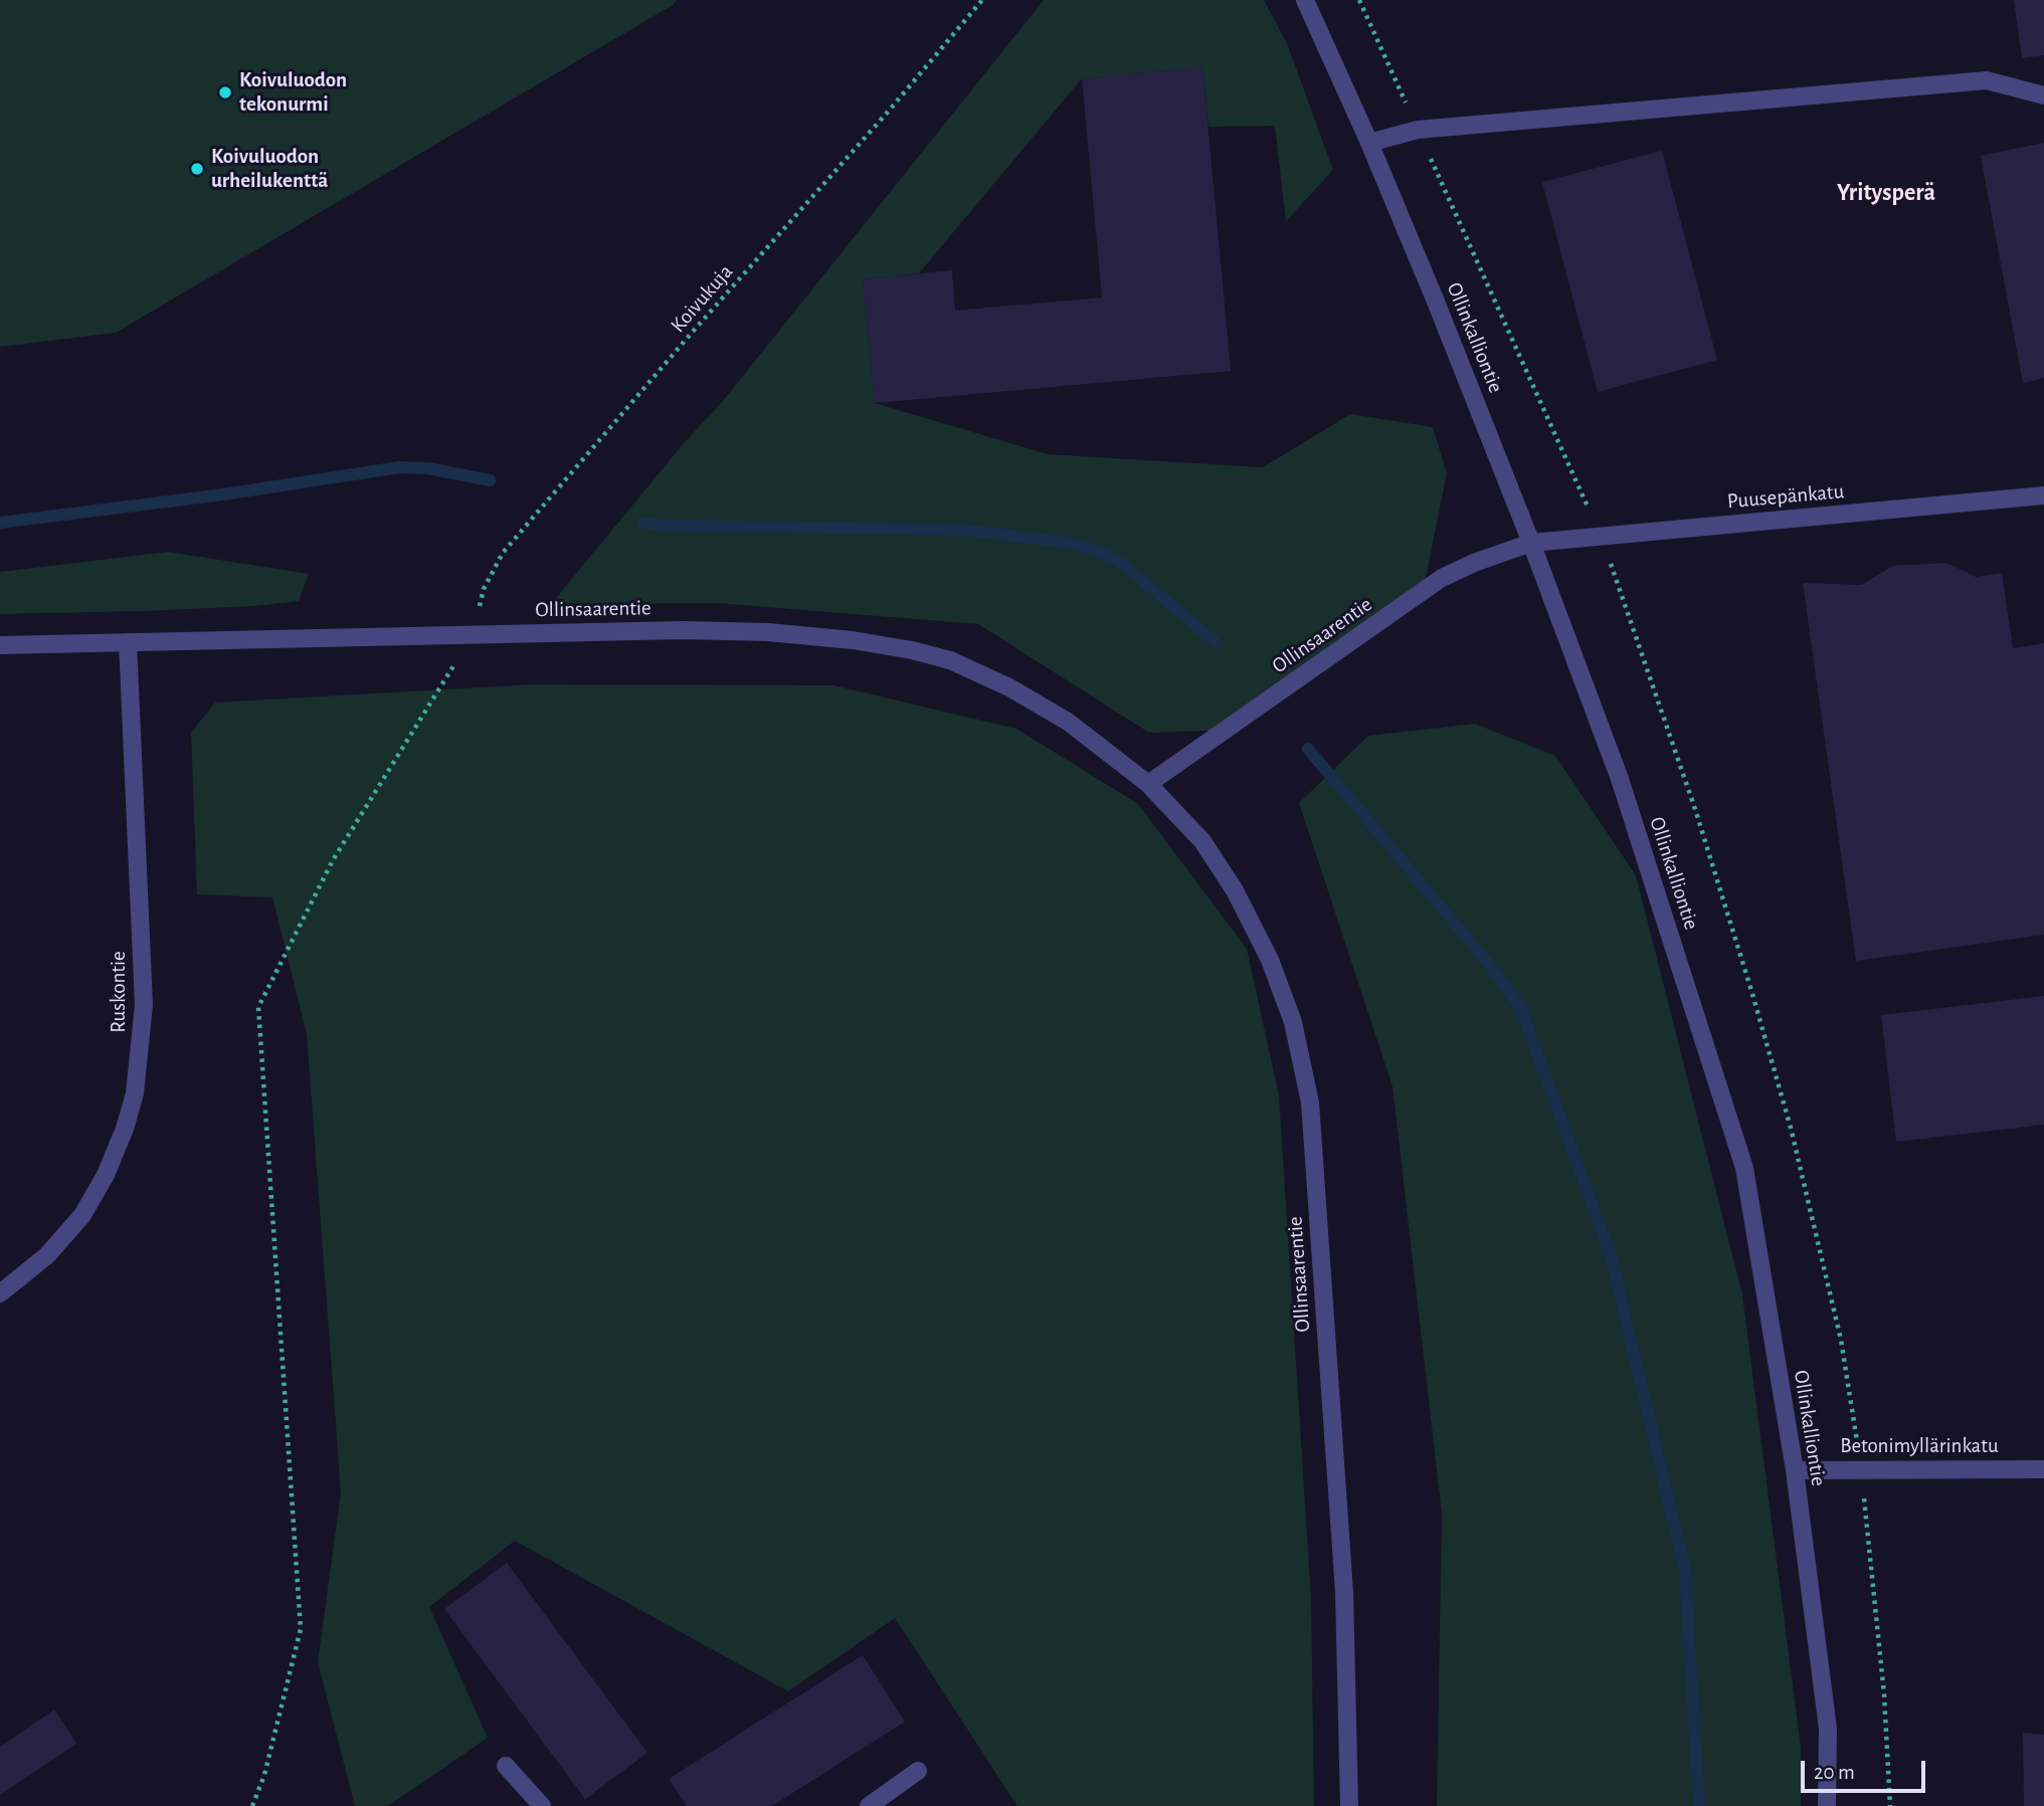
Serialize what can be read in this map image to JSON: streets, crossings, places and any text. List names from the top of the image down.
{
  "streets": {
    "street": [
      "Ollinkalliontie",
      "Puusepänkatu",
      "Ollinsaarentie",
      "Ruskontie",
      "Betonimyllärinkatu"
    ],
    "path": ["Koivukuja"]
  },
  "crossings": [
    ["Koivukuja", "Ollinsaarentie"],
    ["Ollinkalliontie", "Puusepänkatu"],
    ["Ollinkalliontie", "Ollinsaarentie"],
    ["Ollinkalliontie", "Betonimyllärinkatu"],
    ["Puusepänkatu", "Ollinsaarentie"],
    ["Ollinsaarentie", "Ruskontie"]
  ],
  "districts": ["Yritysperä"],
  "places": ["Koivuluodon tekonurmi", "Koivuluodon urheilukenttä"],
  "scale_bar": "20 m"
}
